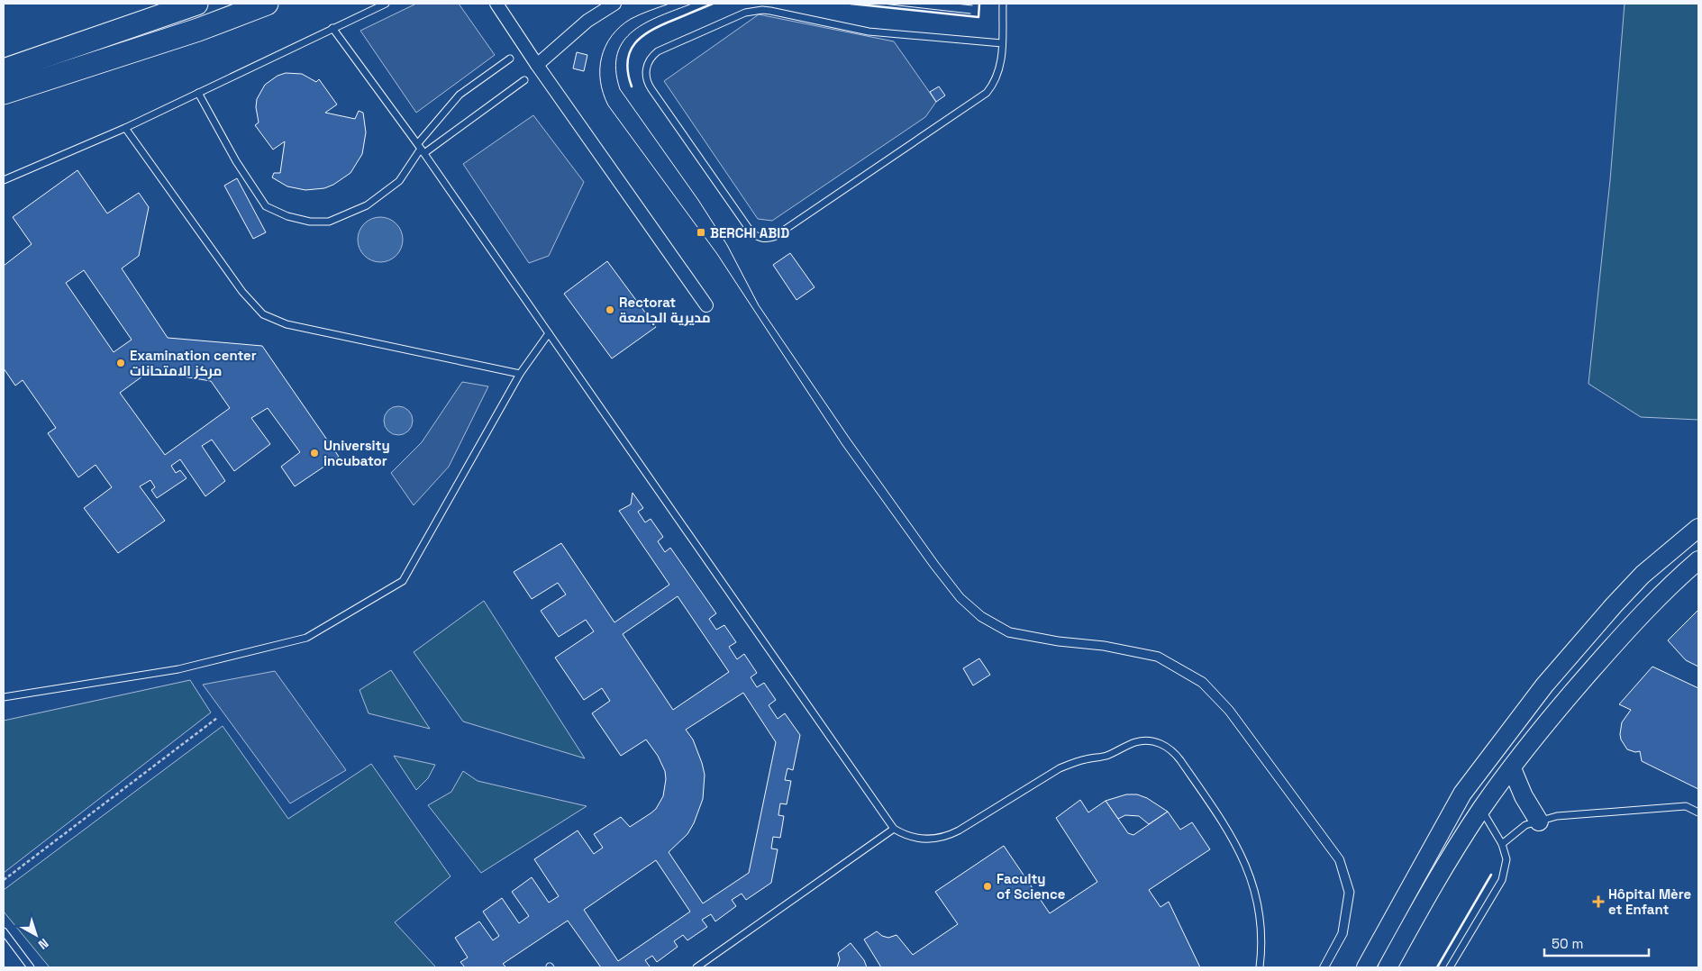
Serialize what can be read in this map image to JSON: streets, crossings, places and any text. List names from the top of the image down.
{
  "places": {
    "transit": ["BERCHI ABID"],
    "other": [
      "Rectorat مديرية الجامعة",
      "Examination center مركز الامتحانات",
      "University incubator",
      "Faculty of Science"
    ],
    "health": ["Hôpital Mère et Enfant"]
  },
  "scale_bar": "50 m",
  "north": "bottom right"
}
